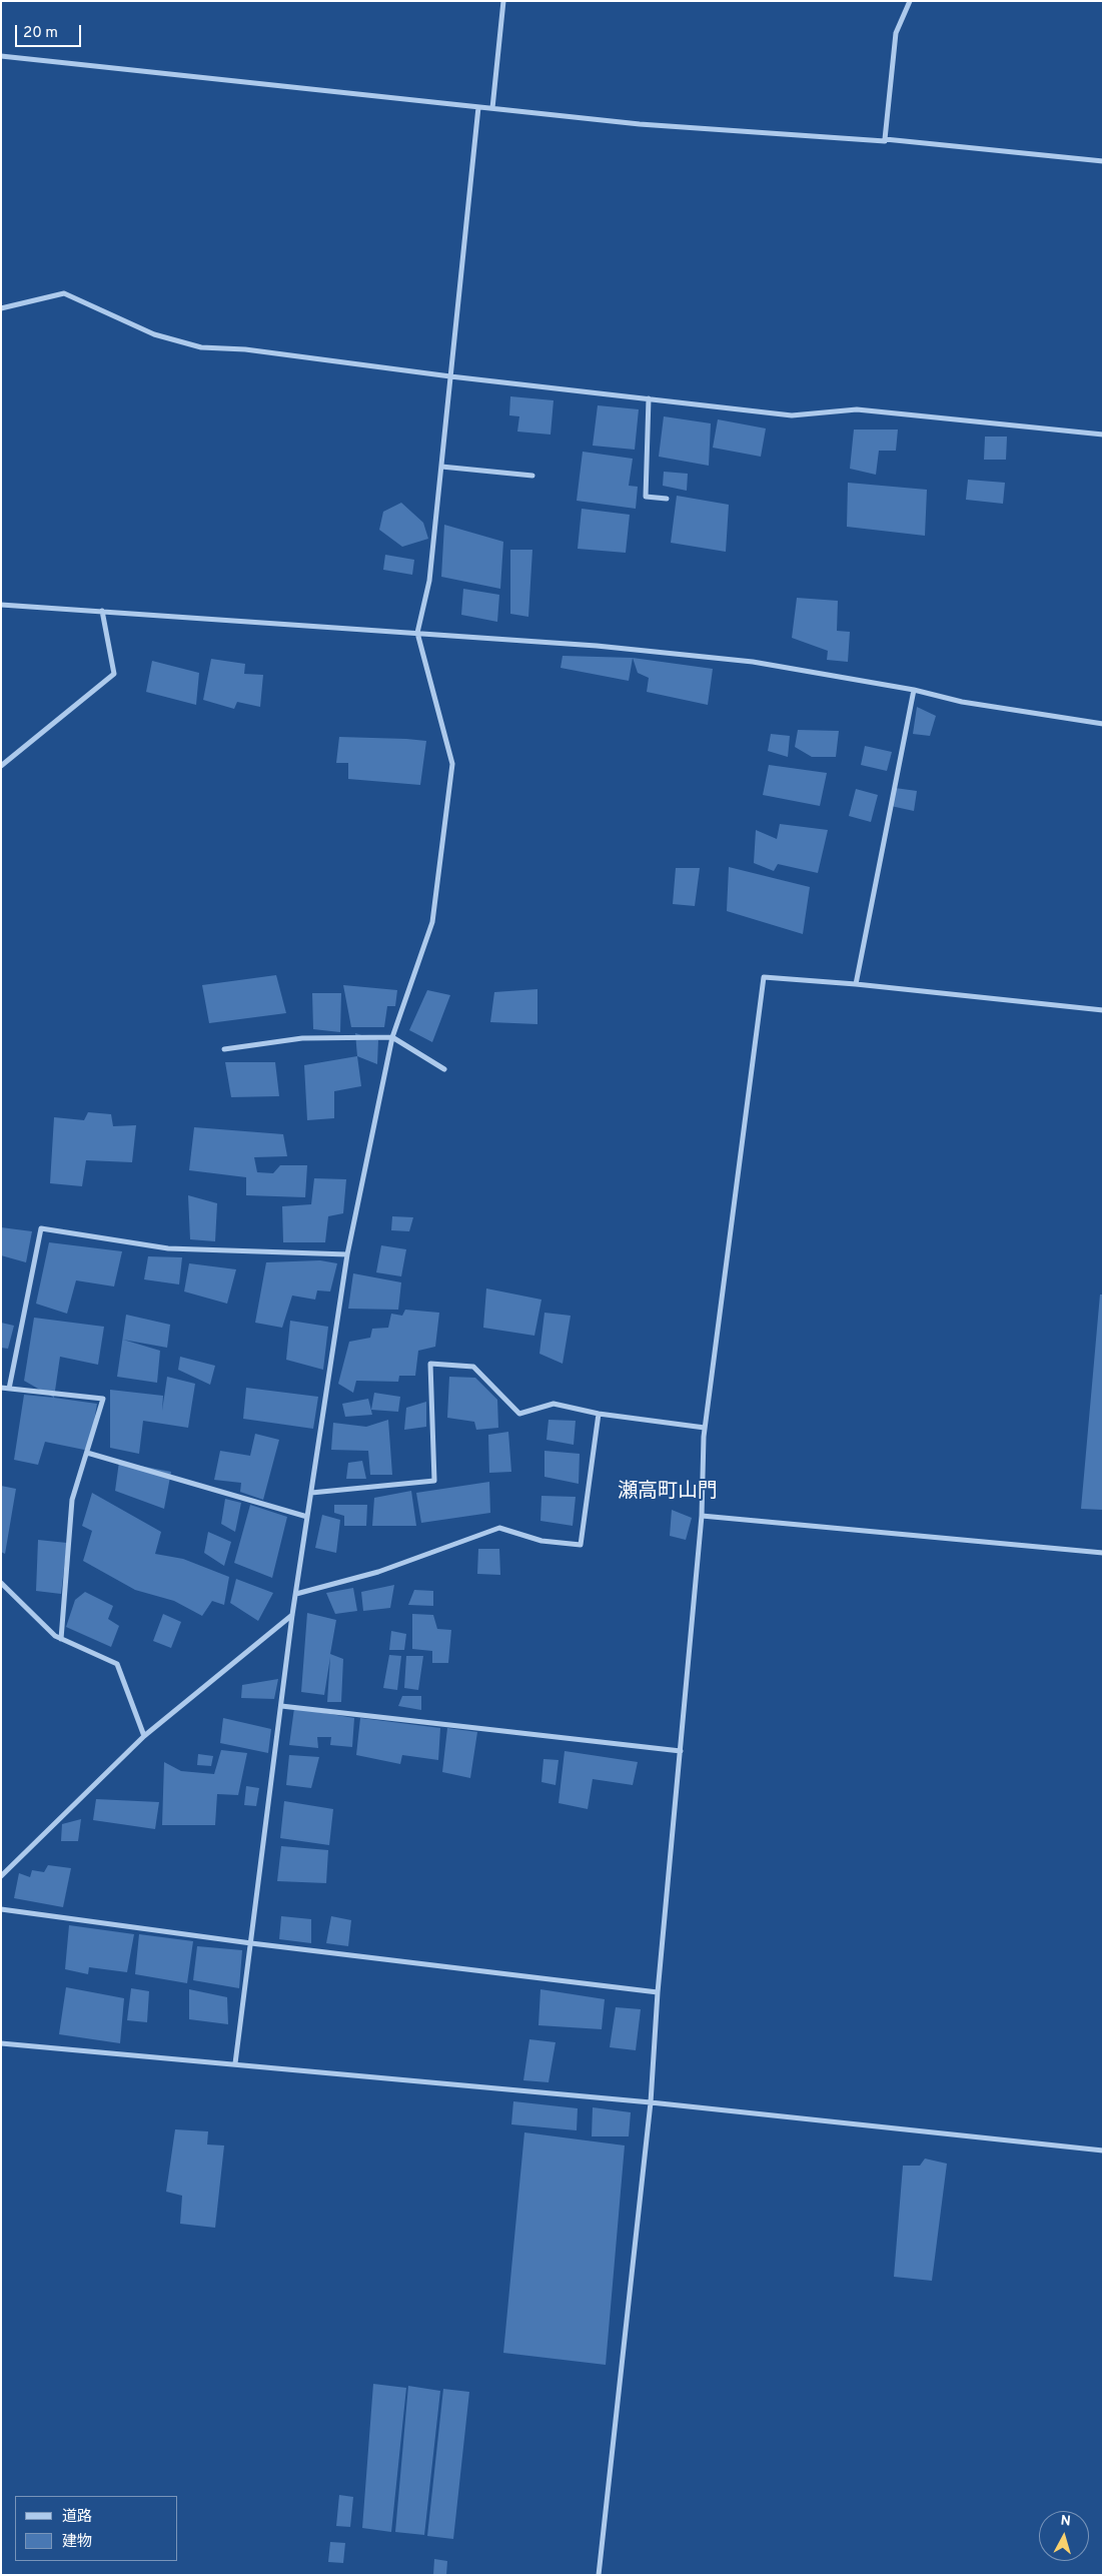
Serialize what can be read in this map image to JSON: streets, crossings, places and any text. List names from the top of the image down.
{
  "districts": ["瀬高町山門"],
  "legend": ["道路", "建物"],
  "scale_bar": "20 m",
  "north": "top"
}
